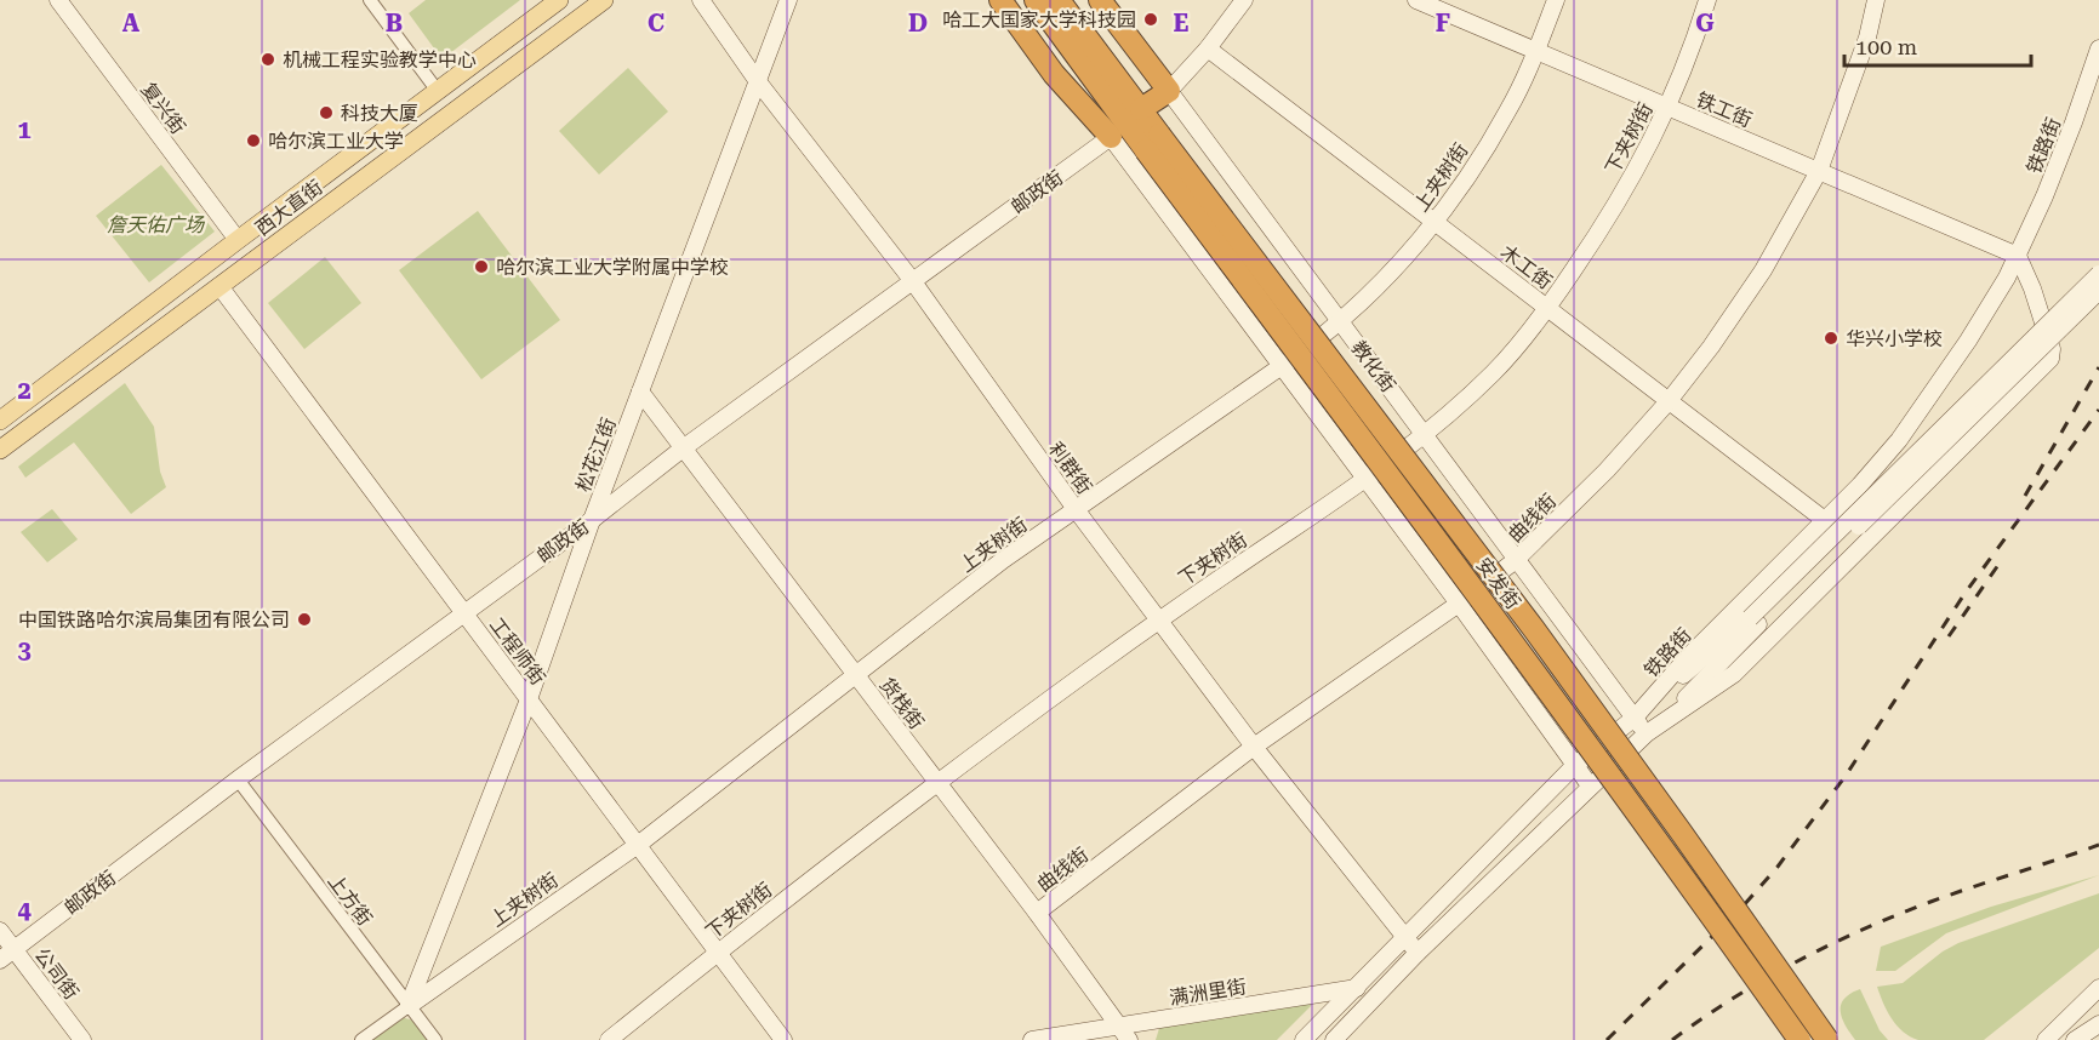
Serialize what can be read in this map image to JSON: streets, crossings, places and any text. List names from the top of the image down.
{
  "streets": {
    "highway": ["教化街", "安发街"],
    "main road": ["西大直街"],
    "street": [
      "复兴街",
      "铁工街",
      "下夹树街",
      "铁路街",
      "上夹树街",
      "邮政街",
      "木工街",
      "松花江街",
      "利群街",
      "曲线街",
      "工程师街",
      "货栈街",
      "上方街",
      "公司街",
      "满洲里街"
    ]
  },
  "crossings": [
    ["复兴街", "西大直街"],
    ["铁工街", "下夹树街"],
    ["铁工街", "铁路街"],
    ["铁工街", "上夹树街"],
    ["铁工街", "曲线街"],
    ["下夹树街", "木工街"],
    ["下夹树街", "教化街"],
    ["下夹树街", "利群街"],
    ["下夹树街", "工程师街"],
    ["下夹树街", "货栈街"],
    ["铁路街", "教化街"],
    ["铁路街", "利群街"],
    ["铁路街", "满洲里街"],
    ["上夹树街", "木工街"],
    ["上夹树街", "教化街"],
    ["上夹树街", "松花江街"],
    ["上夹树街", "利群街"],
    ["上夹树街", "工程师街"],
    ["上夹树街", "货栈街"],
    ["上夹树街", "上方街"],
    ["邮政街", "木工街"],
    ["邮政街", "教化街"],
    ["邮政街", "松花江街"],
    ["邮政街", "利群街"],
    ["邮政街", "工程师街"],
    ["邮政街", "货栈街"],
    ["邮政街", "上方街"],
    ["邮政街", "公司街"],
    ["西大直街", "工程师街"],
    ["木工街", "曲线街"],
    ["教化街", "曲线街"],
    ["教化街", "安发街"],
    ["松花江街", "利群街"],
    ["松花江街", "工程师街"],
    ["松花江街", "货栈街"],
    ["松花江街", "上方街"],
    ["利群街", "曲线街"],
    ["曲线街", "货栈街"],
    ["货栈街", "满洲里街"]
  ],
  "parks": ["詹天佑广场"],
  "places": [
    "哈工大国家大学科技园",
    "机械工程实验教学中心",
    "科技大厦",
    "哈尔滨工业大学",
    "哈尔滨工业大学附属中学校",
    "华兴小学校",
    "中国铁路哈尔滨局集团有限公司"
  ],
  "scale_bar": "100 m",
  "grid": {
    "columns": [
      "A",
      "B",
      "C",
      "D",
      "E",
      "F",
      "G"
    ],
    "rows": [
      "1",
      "2",
      "3",
      "4"
    ]
  }
}
